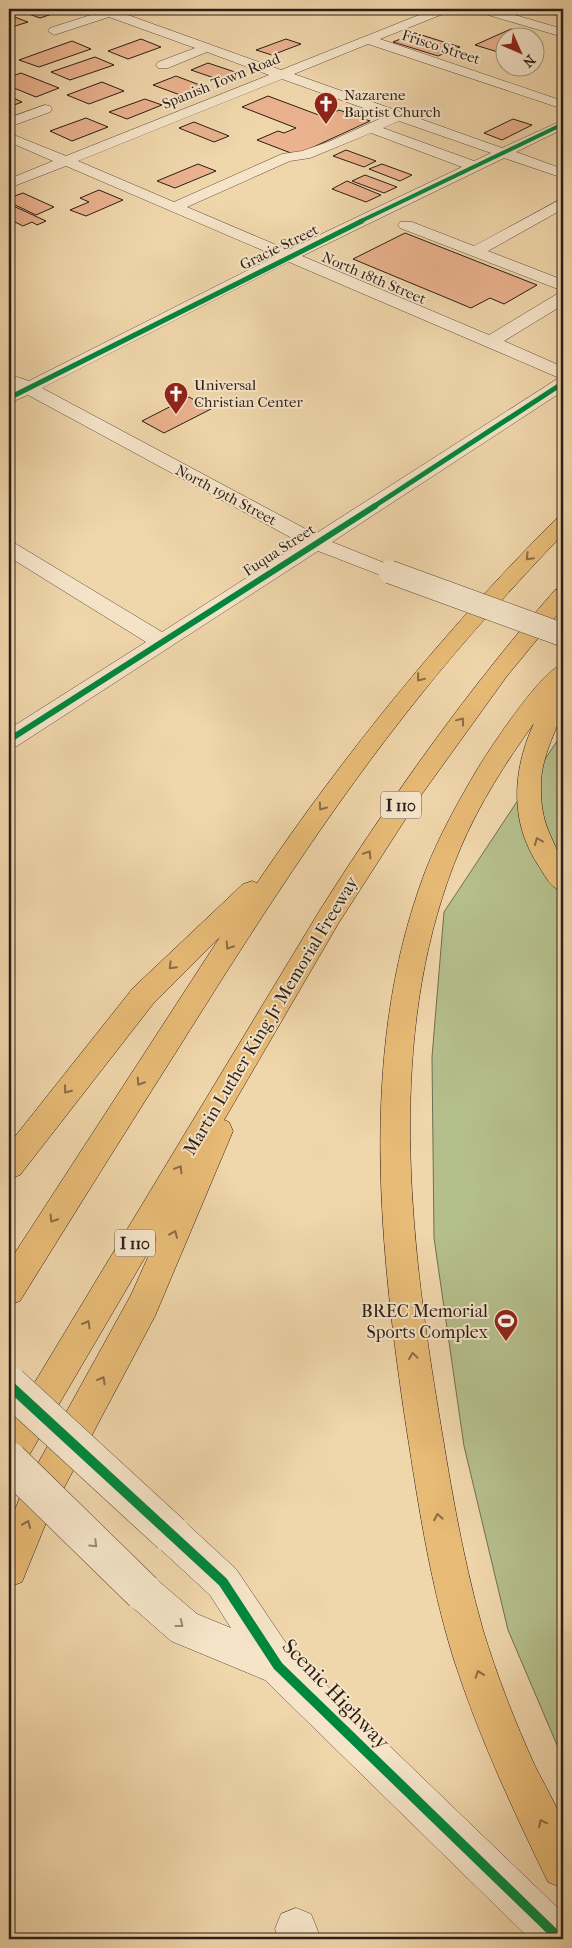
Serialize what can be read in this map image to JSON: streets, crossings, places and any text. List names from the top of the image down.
{
  "streets": {
    "highway": ["I 110", "Martin Luther King Jr Memorial Freeway"],
    "street": [
      "Frisco Street",
      "Spanish Town Road",
      "Gracie Street",
      "North 18th Street",
      "North 19th Street",
      "Fuqua Street",
      "Scenic Highway"
    ]
  },
  "crossings": [
    ["Frisco Street", "Spanish Town Road"],
    ["Spanish Town Road", "North 18th Street"],
    ["Gracie Street", "North 18th Street"],
    ["Gracie Street", "North 19th Street"],
    ["North 19th Street", "Fuqua Street"]
  ],
  "places": {
    "church": ["Nazarene Baptist Church", "Universal Christian Center"],
    "sports": ["BREC Memorial Sports Complex"]
  },
  "north": "bottom right"
}
